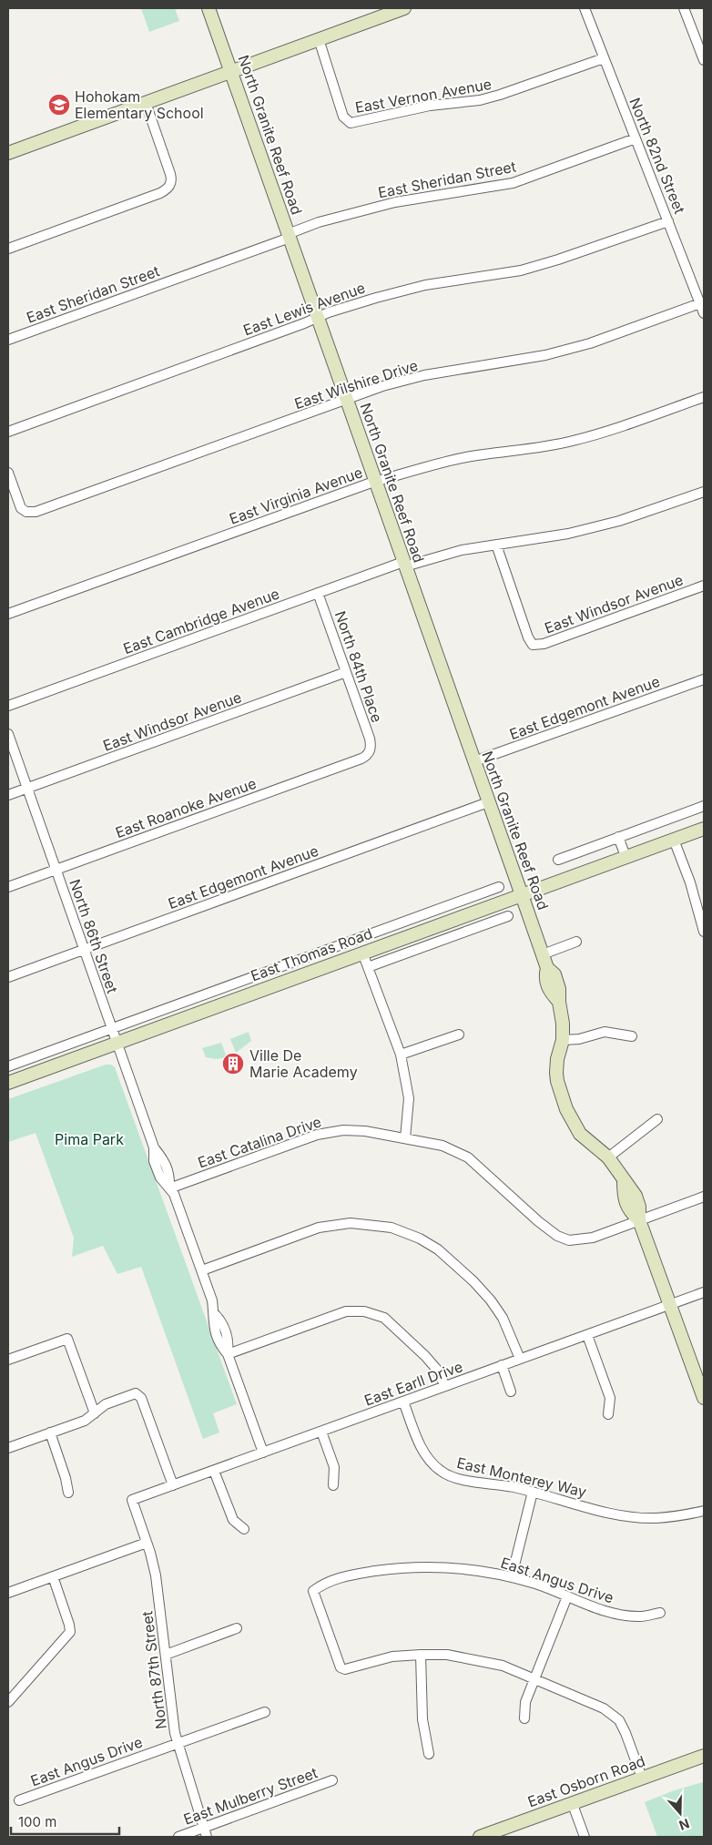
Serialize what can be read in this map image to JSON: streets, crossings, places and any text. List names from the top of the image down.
{
  "streets": {
    "street": [
      "East Vernon Avenue",
      "North Granite Reef Road",
      "North 82nd Street",
      "East Sheridan Street",
      "East Lewis Avenue",
      "East Wilshire Drive",
      "East Virginia Avenue",
      "East Windsor Avenue",
      "East Cambridge Avenue",
      "North 84th Place",
      "East Edgemont Avenue",
      "East Roanoke Avenue",
      "North 86th Street",
      "East Thomas Road",
      "East Catalina Drive",
      "East Earll Drive",
      "East Monterey Way",
      "East Angus Drive",
      "North 87th Street",
      "East Osborn Road",
      "East Mulberry Street"
    ]
  },
  "crossings": [
    ["East Vernon Avenue", "North 82nd Street"],
    ["North Granite Reef Road", "East Sheridan Street"],
    ["North Granite Reef Road", "East Lewis Avenue"],
    ["North Granite Reef Road", "East Wilshire Drive"],
    ["North Granite Reef Road", "East Virginia Avenue"],
    ["North Granite Reef Road", "East Cambridge Avenue"],
    ["North Granite Reef Road", "East Edgemont Avenue"],
    ["North Granite Reef Road", "East Thomas Road"],
    ["North Granite Reef Road", "East Catalina Drive"],
    ["North Granite Reef Road", "East Earll Drive"],
    ["North 82nd Street", "East Sheridan Street"],
    ["North 82nd Street", "East Lewis Avenue"],
    ["North 82nd Street", "East Wilshire Drive"],
    ["East Windsor Avenue", "East Cambridge Avenue"],
    ["East Windsor Avenue", "North 84th Place"],
    ["East Windsor Avenue", "North 86th Street"],
    ["East Cambridge Avenue", "North 84th Place"],
    ["North 84th Place", "East Roanoke Avenue"],
    ["East Edgemont Avenue", "North 86th Street"],
    ["East Roanoke Avenue", "North 86th Street"],
    ["North 86th Street", "East Thomas Road"],
    ["North 86th Street", "East Catalina Drive"],
    ["North 86th Street", "East Earll Drive"],
    ["East Earll Drive", "East Monterey Way"],
    ["East Earll Drive", "North 87th Street"],
    ["East Angus Drive", "North 87th Street"],
    ["North 87th Street", "East Mulberry Street"]
  ],
  "parks": ["Pima Park"],
  "places": {
    "school or university": ["Hohokam Elementary School"],
    "building": ["Ville De Marie Academy"]
  },
  "scale_bar": "100 m",
  "north": "bottom"
}
